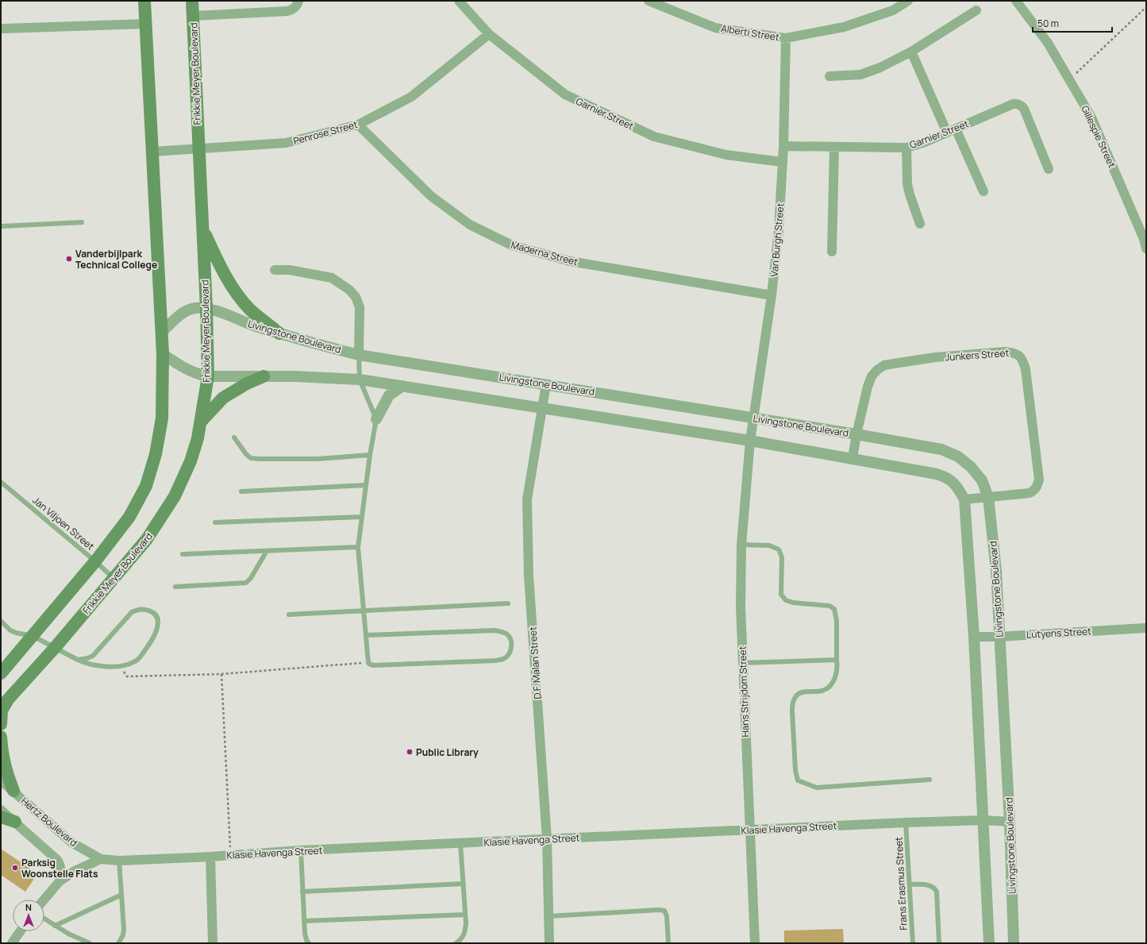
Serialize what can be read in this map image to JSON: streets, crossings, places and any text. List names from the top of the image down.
{
  "streets": {
    "main road": ["Frikkie Meyer Boulevard"],
    "street": [
      "Alberti Street",
      "Garnier Street",
      "Penrose Street",
      "Gillespie Street",
      "Van Burgh Street",
      "Maderna Street",
      "Livingstone Boulevard",
      "Junkers Street",
      "Lutyens Street",
      "D.F. Malan Street",
      "Hans Strijdom Street",
      "Hertz Boulevard",
      "Klasie Havenga Street"
    ],
    "lane": ["Jan Viljoen Street", "Frans Erasmus Street"]
  },
  "crossings": [
    ["Alberti Street", "Van Burgh Street"],
    ["Frikkie Meyer Boulevard", "Penrose Street"],
    ["Frikkie Meyer Boulevard", "Livingstone Boulevard"],
    ["Frikkie Meyer Boulevard", "Jan Viljoen Street"],
    ["Garnier Street", "Penrose Street"],
    ["Garnier Street", "Van Burgh Street"],
    ["Penrose Street", "Maderna Street"],
    ["Van Burgh Street", "Maderna Street"],
    ["Van Burgh Street", "Livingstone Boulevard"],
    ["Van Burgh Street", "Hans Strijdom Street"],
    ["Livingstone Boulevard", "Junkers Street"],
    ["Livingstone Boulevard", "Lutyens Street"],
    ["Livingstone Boulevard", "D.F. Malan Street"],
    ["Livingstone Boulevard", "Klasie Havenga Street"],
    ["D.F. Malan Street", "Klasie Havenga Street"],
    ["Hans Strijdom Street", "Klasie Havenga Street"],
    ["Hertz Boulevard", "Klasie Havenga Street"],
    ["Klasie Havenga Street", "Frans Erasmus Street"]
  ],
  "places": ["Vanderbijlpark Technical College", "Public Library", "Parksig Woonstelle Flats"],
  "scale_bar": "50 m",
  "north": "top"
}
